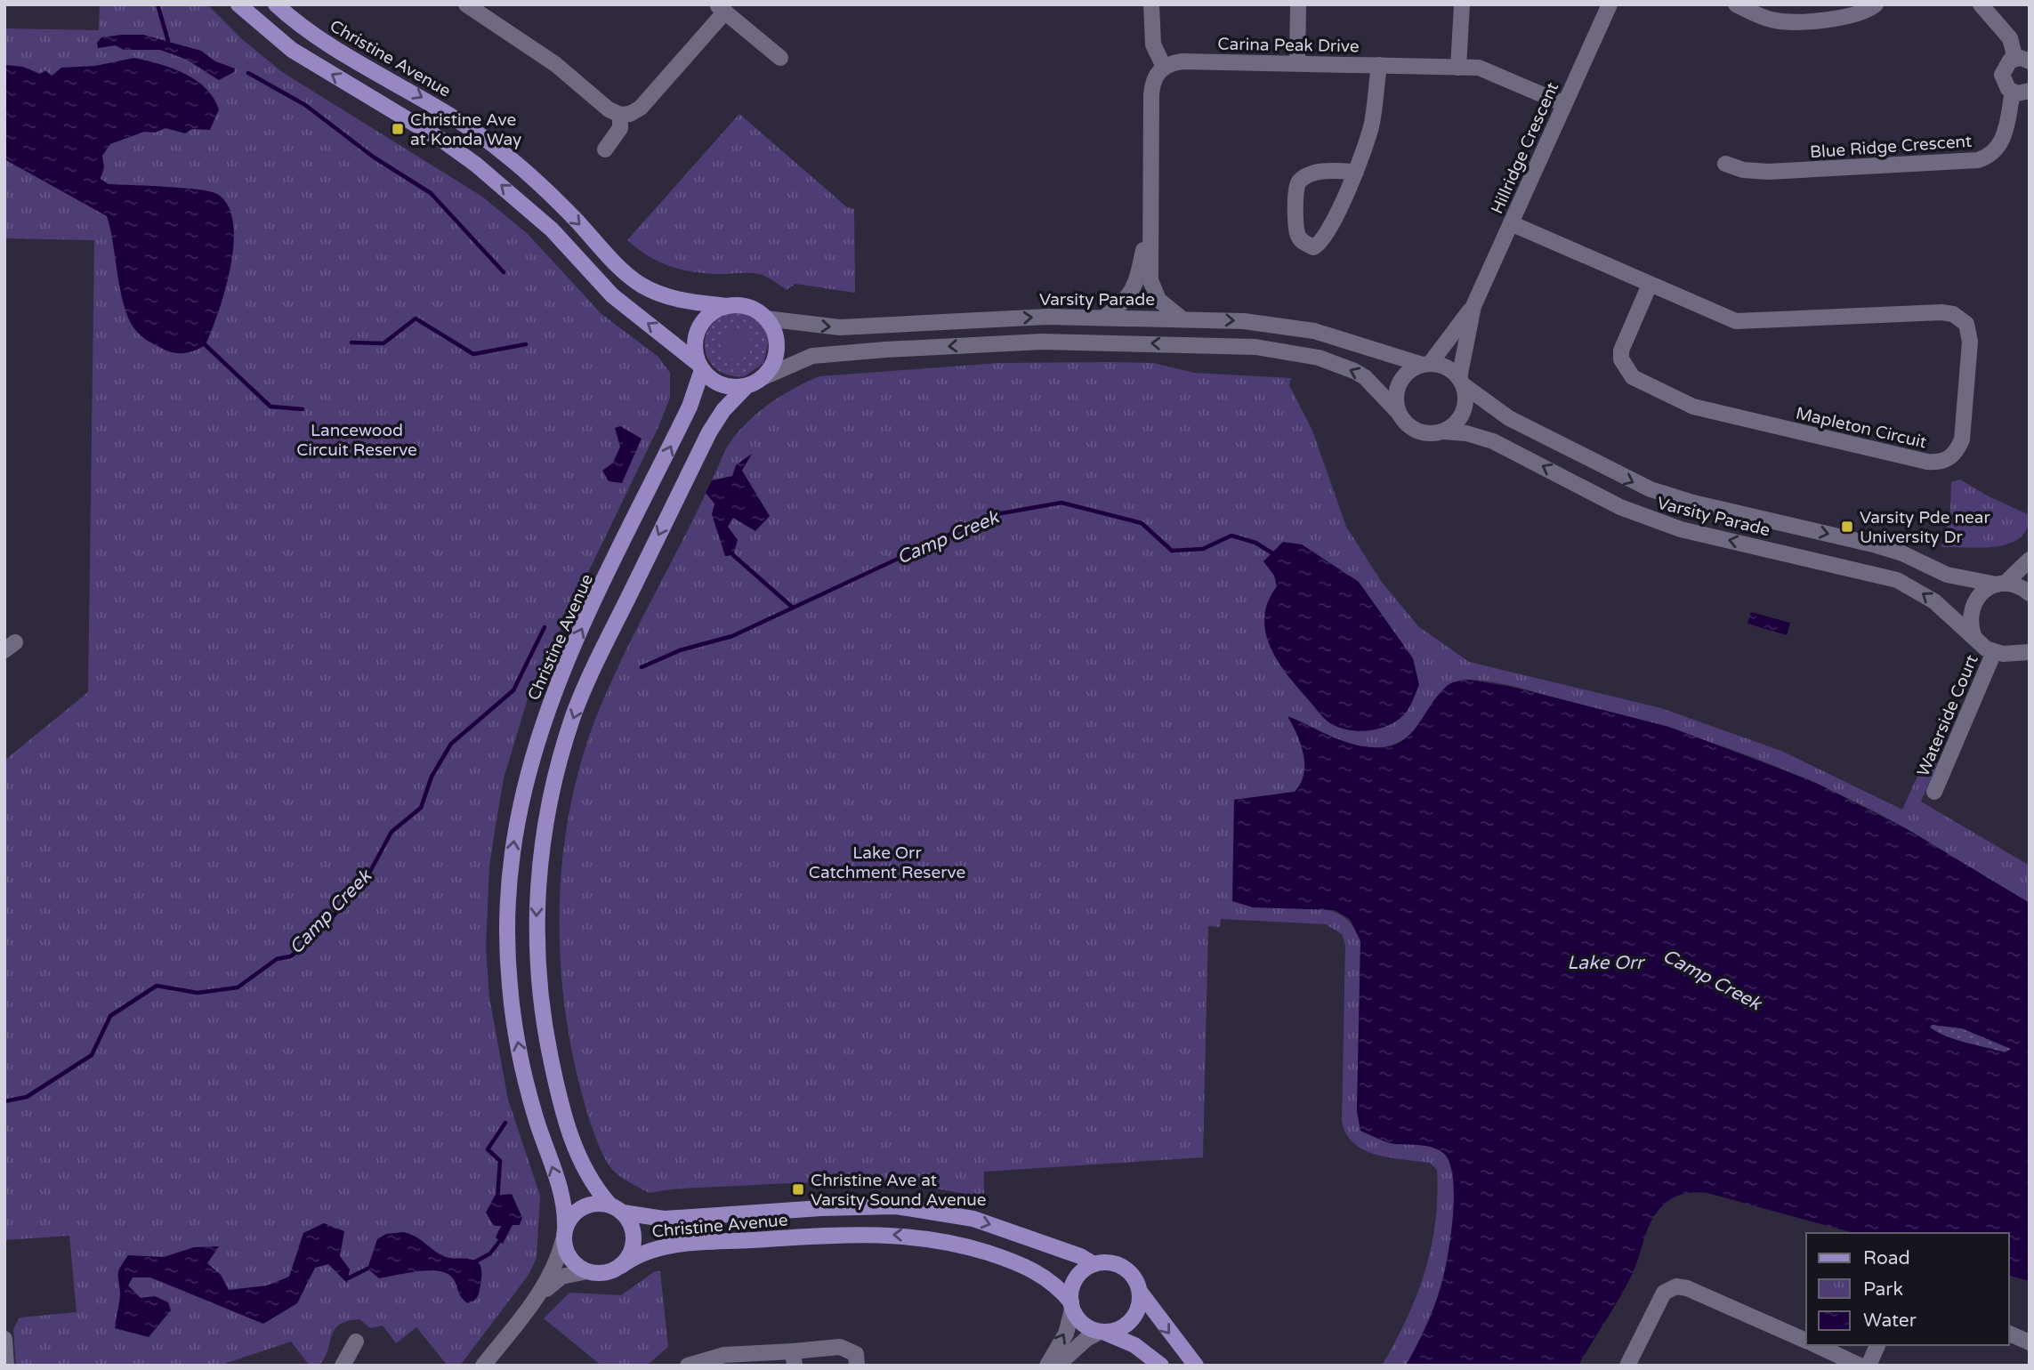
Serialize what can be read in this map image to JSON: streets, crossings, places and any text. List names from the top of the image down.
{
  "streets": {
    "main road": ["Christine Avenue"],
    "street": [
      "Carina Peak Drive",
      "Blue Ridge Crescent",
      "Hillridge Crescent",
      "Varsity Parade",
      "Mapleton Circuit",
      "Waterside Court"
    ]
  },
  "crossings": [
    ["Carina Peak Drive", "Hillridge Crescent"],
    ["Christine Avenue", "Varsity Parade"],
    ["Hillridge Crescent", "Varsity Parade"],
    ["Hillridge Crescent", "Mapleton Circuit"],
    ["Varsity Parade", "Waterside Court"]
  ],
  "water": ["Camp Creek", "Lake Orr"],
  "parks": ["Lancewood Circuit Reserve", "Lake Orr Catchment Reserve"],
  "places": {
    "transit": ["Christine Ave at Konda Way", "Varsity Pde near University Dr", "Christine Ave at Varsity Sound Avenue"]
  },
  "legend": ["Road", "Park", "Water"]
}
